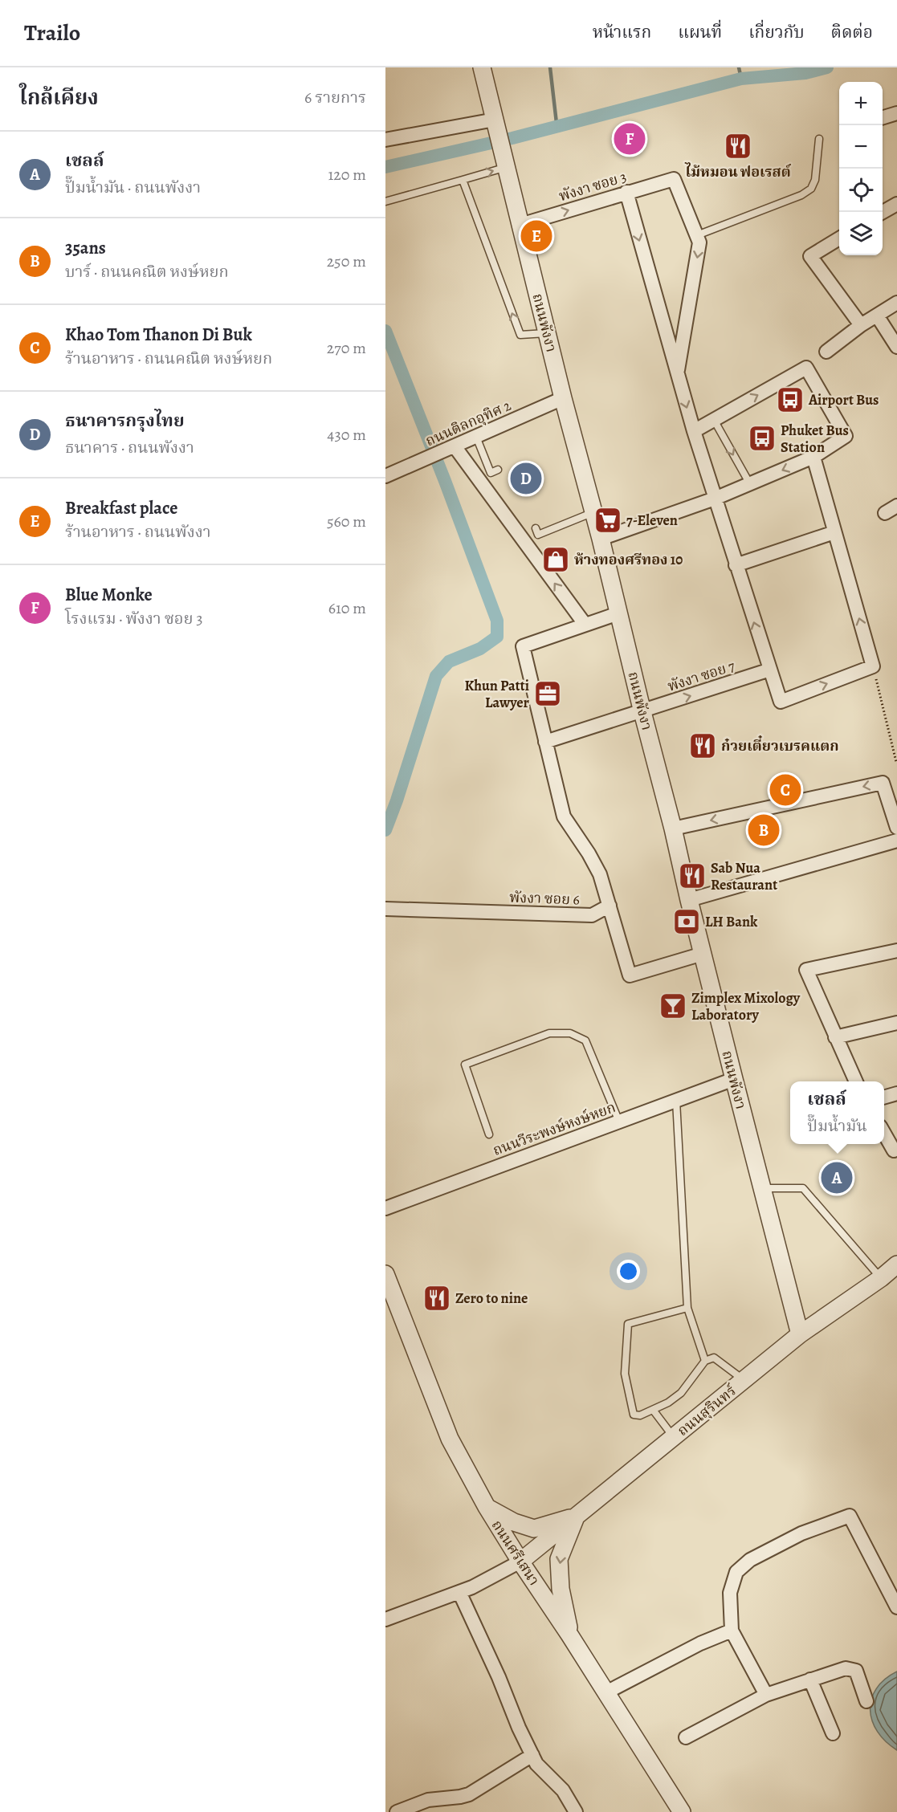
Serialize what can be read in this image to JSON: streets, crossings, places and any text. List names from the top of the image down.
{
  "streets": {
    "street": [
      "พังงา ซอย 3",
      "ถนนพังงา",
      "ถนนติลกอุทิศ 2",
      "พังงา ซอย 7",
      "พังงา ซอย 6",
      "ถนนวีระพงษ์หงษ์หยก",
      "ถนนสุรินทร์",
      "ถนนศรีเสนา"
    ]
  },
  "crossings": [
    ["พังงา ซอย 3", "ถนนพังงา"],
    ["ถนนพังงา", "ถนนติลกอุทิศ 2"],
    ["ถนนพังงา", "พังงา ซอย 7"],
    ["ถนนพังงา", "ถนนวีระพงษ์หงษ์หยก"],
    ["ถนนพังงา", "ถนนสุรินทร์"],
    ["ถนนสุรินทร์", "ถนนศรีเสนา"]
  ],
  "one_way": ["พังงา ซอย 3", "พังงา ซอย 7"],
  "places": {
    "restaurant": [
      "ไม้หมอน ฟอเรสต์",
      "ก๋วยเตี๋ยวเบรคแตก",
      "Sab Nua Restaurant",
      "Zero to nine"
    ],
    "bus stop": ["Airport Bus", "Phuket Bus Station"],
    "supermarket": ["7-Eleven"],
    "shop": ["ห้างทองศรีทอง 10"],
    "office": ["Khun Patti Lawyer"],
    "bank": ["LH Bank"],
    "bar": ["Zimplex Mixology Laboratory"]
  },
  "page": {
    "header": "Trailo",
    "nav": [
      "หน้าแรก",
      "แผนที่",
      "เกี่ยวกับ",
      "ติดต่อ"
    ],
    "heading": ["ใกล้เคียง", "6 รายการ"],
    "map_buttons": ["+", "−"],
    "pins": [
      "F",
      "E",
      "D",
      "C",
      "B",
      "A"
    ],
    "list": [
      {
        "mark": "A",
        "name": "เชลล์",
        "note": "ปั๊มน้ำมัน · ถนนพังงา",
        "value": "120 m"
      },
      {
        "mark": "B",
        "name": "35ans",
        "note": "บาร์ · ถนนคณิต หงษ์หยก",
        "value": "250 m"
      },
      {
        "mark": "C",
        "name": "Khao Tom Thanon Di Buk",
        "note": "ร้านอาหาร · ถนนคณิต หงษ์หยก",
        "value": "270 m"
      },
      {
        "mark": "D",
        "name": "ธนาคารกรุงไทย",
        "note": "ธนาคาร · ถนนพังงา",
        "value": "430 m"
      },
      {
        "mark": "E",
        "name": "Breakfast place",
        "note": "ร้านอาหาร · ถนนพังงา",
        "value": "560 m"
      },
      {
        "mark": "F",
        "name": "Blue Monke",
        "note": "โรงแรม · พังงา ซอย 3",
        "value": "610 m"
      }
    ],
    "popup": ["เชลล์", "ปั๊มน้ำมัน"]
  }
}
